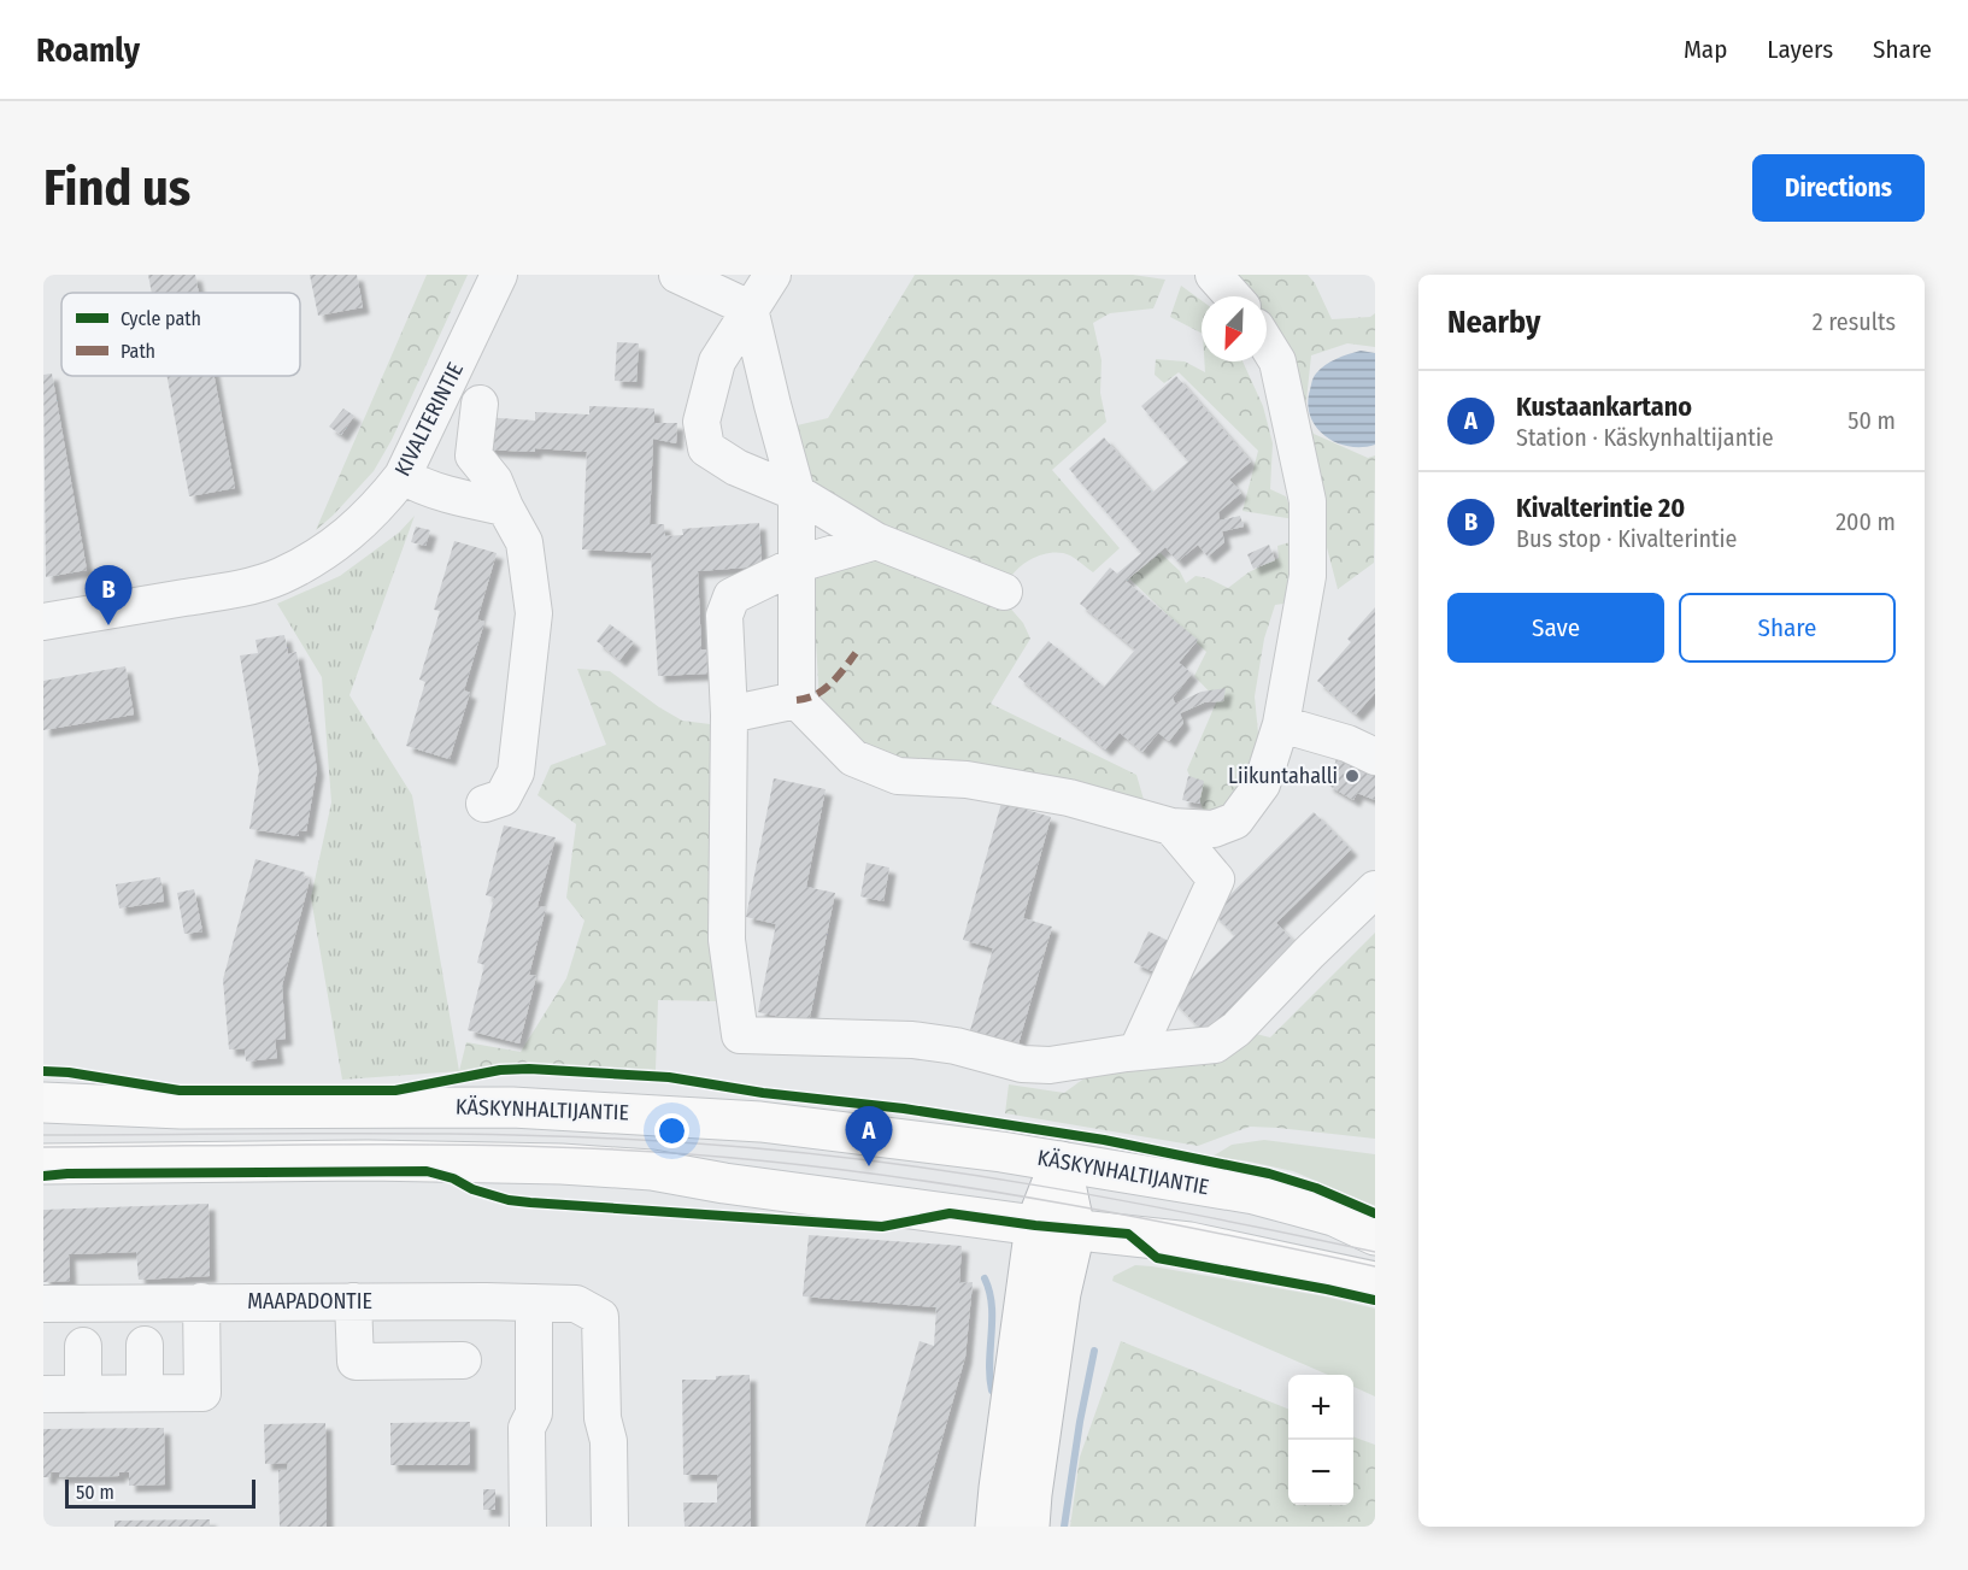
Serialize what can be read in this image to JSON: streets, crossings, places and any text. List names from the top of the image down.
{
  "streets": {
    "main road": ["KÄSKYNHALTIJANTIE"],
    "street": ["KIVALTERINTIE", "MAAPADONTIE"]
  },
  "places": ["Liikuntahalli"],
  "legend": ["Cycle path", "Path"],
  "scale_bar": "50 m",
  "north": "bottom left",
  "page": {
    "header": "Roamly",
    "nav": ["Map", "Layers", "Share"],
    "buttons": [
      "Directions",
      ["Save", "Share"]
    ],
    "title": "Find us",
    "heading": ["Nearby", "2 results"],
    "list": [
      {
        "mark": "A",
        "name": "Kustaankartano",
        "note": "Station · Käskynhaltijantie",
        "value": "50 m"
      },
      {
        "mark": "B",
        "name": "Kivalterintie 20",
        "note": "Bus stop · Kivalterintie",
        "value": "200 m"
      }
    ],
    "pins": ["B", "A"],
    "map_buttons": ["+", "−"],
    "scale": "50 m"
  }
}
